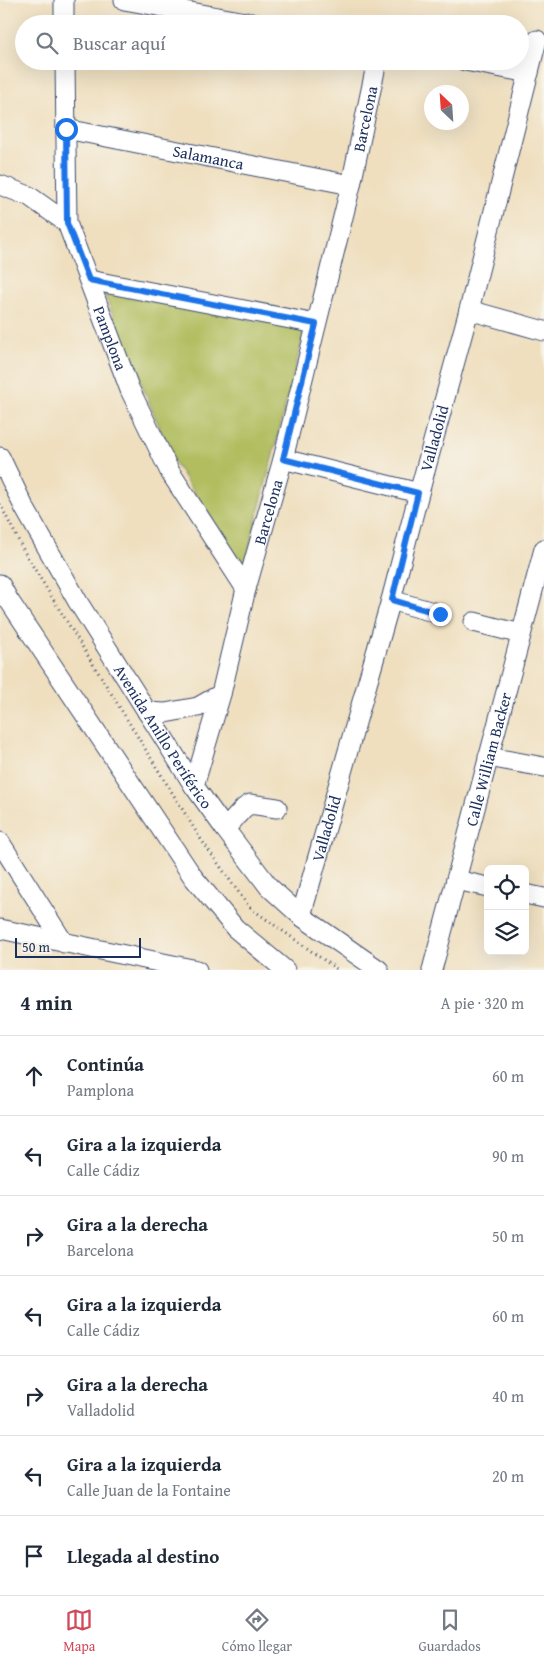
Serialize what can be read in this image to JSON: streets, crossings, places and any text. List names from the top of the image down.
{
  "streets": {
    "street": [
      "Barcelona",
      "Salamanca",
      "Pamplona",
      "Valladolid",
      "Avenida Anillo Periférico",
      "Calle William Backer"
    ]
  },
  "crossings": [
    ["Barcelona", "Salamanca"],
    ["Barcelona", "Pamplona"],
    ["Barcelona", "Avenida Anillo Periférico"],
    ["Salamanca", "Pamplona"],
    ["Valladolid", "Avenida Anillo Periférico"]
  ],
  "scale_bar": "50 m",
  "north": "top left",
  "page": {
    "search": "Buscar aquí",
    "scale": "50 m",
    "heading": ["4 min", "A pie · 320 m"],
    "list": [
      ["Continúa", "Pamplona", "60 m"],
      ["Gira a la izquierda", "Calle Cádiz", "90 m"],
      ["Gira a la derecha", "Barcelona", "50 m"],
      ["Gira a la izquierda", "Calle Cádiz", "60 m"],
      ["Gira a la derecha", "Valladolid", "40 m"],
      ["Gira a la izquierda", "Calle Juan de la Fontaine", "20 m"],
      "Llegada al destino"
    ],
    "nav": ["Mapa", "Cómo llegar", "Guardados"]
  }
}
